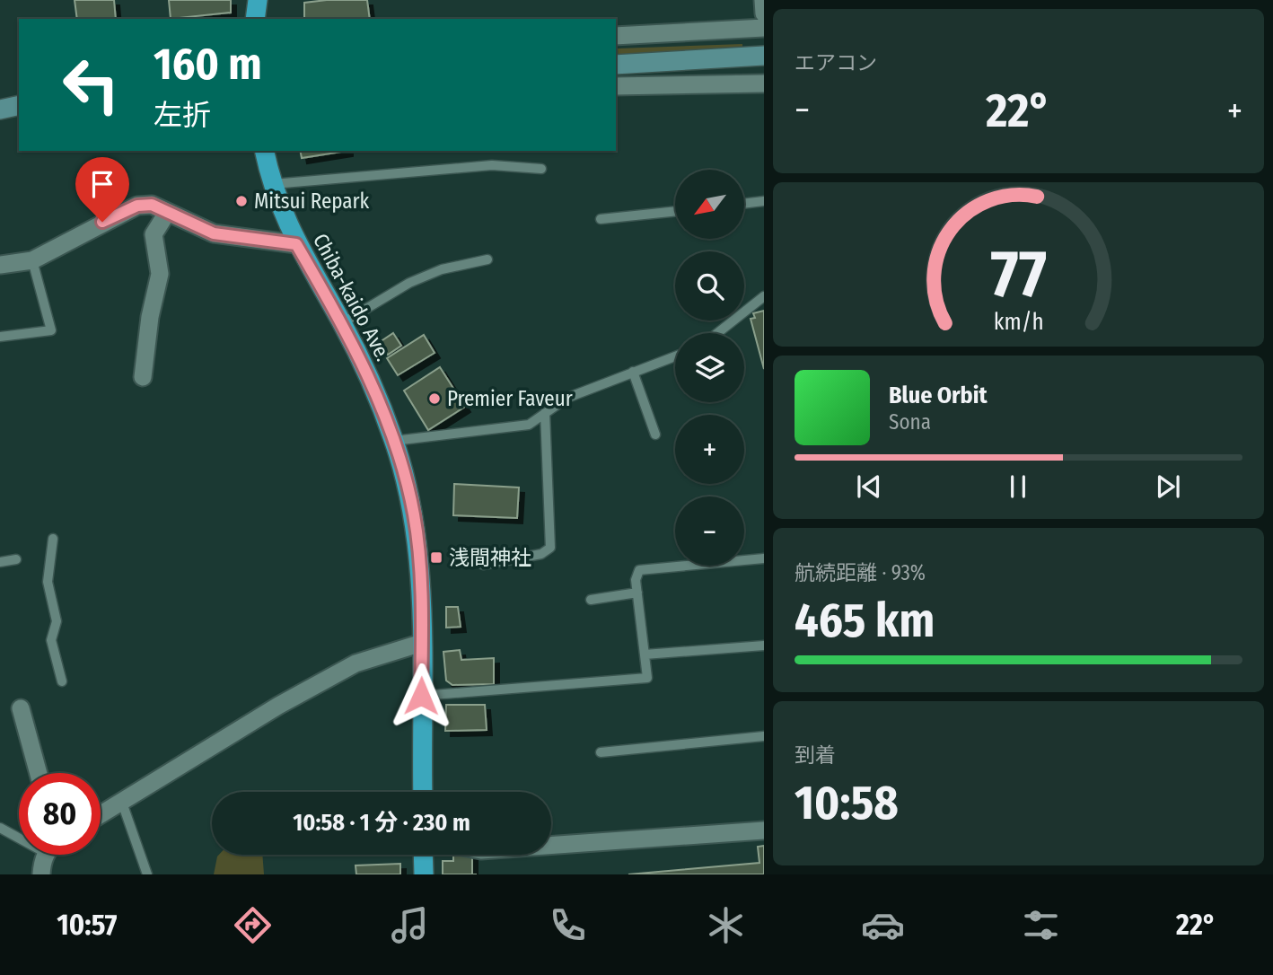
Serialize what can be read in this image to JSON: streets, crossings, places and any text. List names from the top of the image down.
{
  "streets": {
    "highway": ["Chiba-kaido Ave."]
  },
  "places": {
    "other": ["Mitsui Repark", "Premier Faveur"],
    "transit": ["浅間神社"]
  },
  "north": "bottom left",
  "page": {
    "tile": [
      "エアコン",
      ["航続距離 · 93%", "465 km"],
      ["到着", "10:58"]
    ],
    "turn": ["160 m", "左折"],
    "heat": ["−", "22°", "+"],
    "map_buttons": ["+", "−"],
    "song": ["Blue Orbit", "Sona"],
    "limit": "80",
    "trip": "10:58 · 1 分 · 230 m",
    "tabs": ["10:57", "22°"],
    "gauge": ["77", "km/h"]
  }
}
